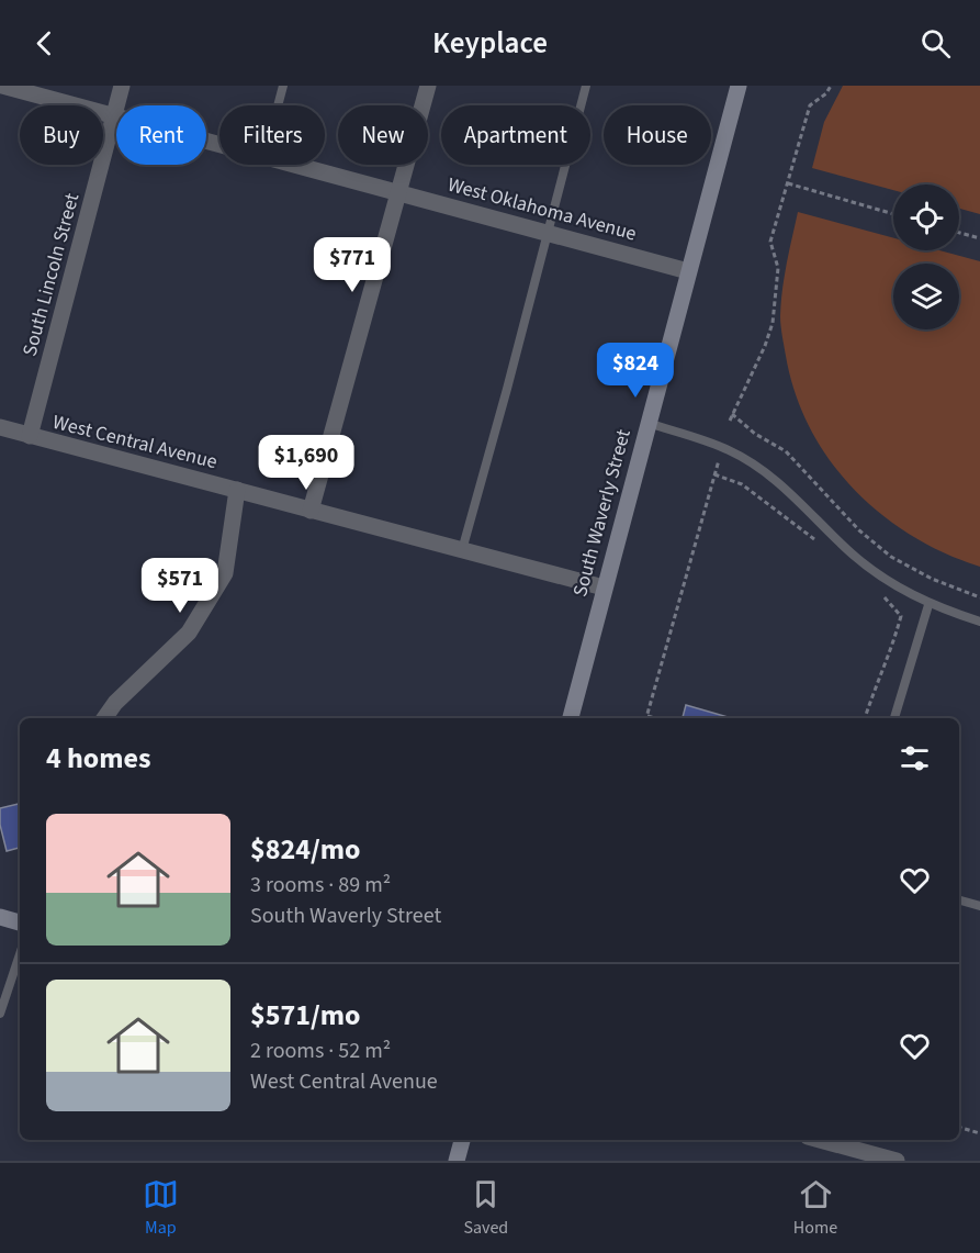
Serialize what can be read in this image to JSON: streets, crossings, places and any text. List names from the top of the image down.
{
  "streets": {
    "main road": ["South Waverly Street"],
    "street": ["West Oklahoma Avenue", "South Lincoln Street", "West Central Avenue"]
  },
  "crossings": [
    ["West Oklahoma Avenue", "South Lincoln Street"],
    ["West Oklahoma Avenue", "South Waverly Street"],
    ["South Lincoln Street", "West Central Avenue"],
    ["West Central Avenue", "South Waverly Street"]
  ],
  "page": {
    "header": "Keyplace",
    "chip": [
      "Buy",
      "Rent",
      "Filters",
      "New",
      "Apartment",
      "House"
    ],
    "price": [
      "$771",
      "$824",
      "$1,690",
      "$571"
    ],
    "heading": "4 homes",
    "list": [
      {
        "name": "$824/mo",
        "note": "3 rooms · 89 m² · South Waverly Street"
      },
      {
        "name": "$571/mo",
        "note": "2 rooms · 52 m² · West Central Avenue"
      }
    ],
    "tabs": ["Map", "Saved", "Home"]
  }
}
